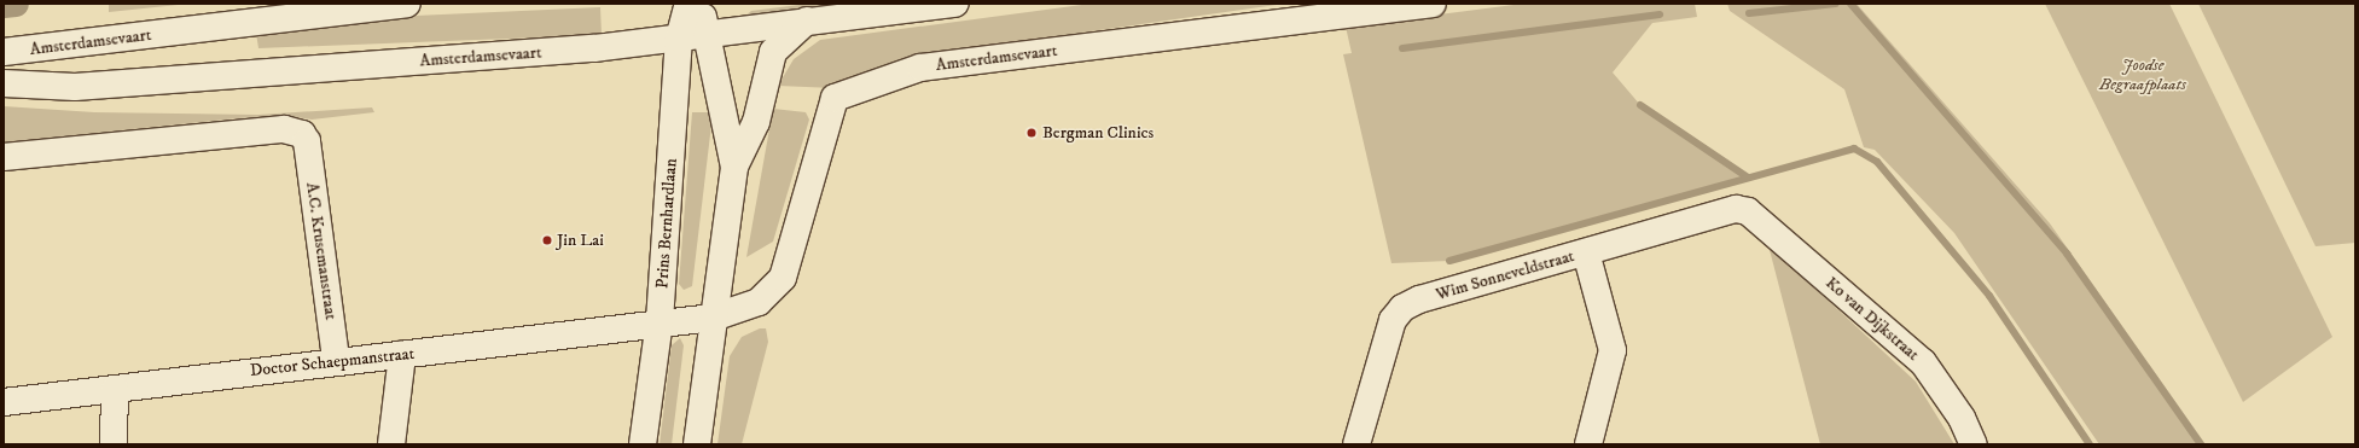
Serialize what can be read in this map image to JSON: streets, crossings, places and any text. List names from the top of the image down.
{
  "streets": {
    "street": [
      "Amsterdamsevaart",
      "Prins Bernhardlaan",
      "A.C. Krusemanstraat",
      "Wim Sonneveldstraat",
      "Ko van Dijkstraat",
      "Doctor Schaepmanstraat"
    ]
  },
  "crossings": [
    ["Amsterdamsevaart", "Prins Bernhardlaan"],
    ["Amsterdamsevaart", "Doctor Schaepmanstraat"],
    ["Prins Bernhardlaan", "Doctor Schaepmanstraat"],
    ["A.C. Krusemanstraat", "Doctor Schaepmanstraat"],
    ["Wim Sonneveldstraat", "Ko van Dijkstraat"]
  ],
  "parks": ["Joodse Begraafplaats"],
  "places": ["Bergman Clinics", "Jin Lai"]
}
